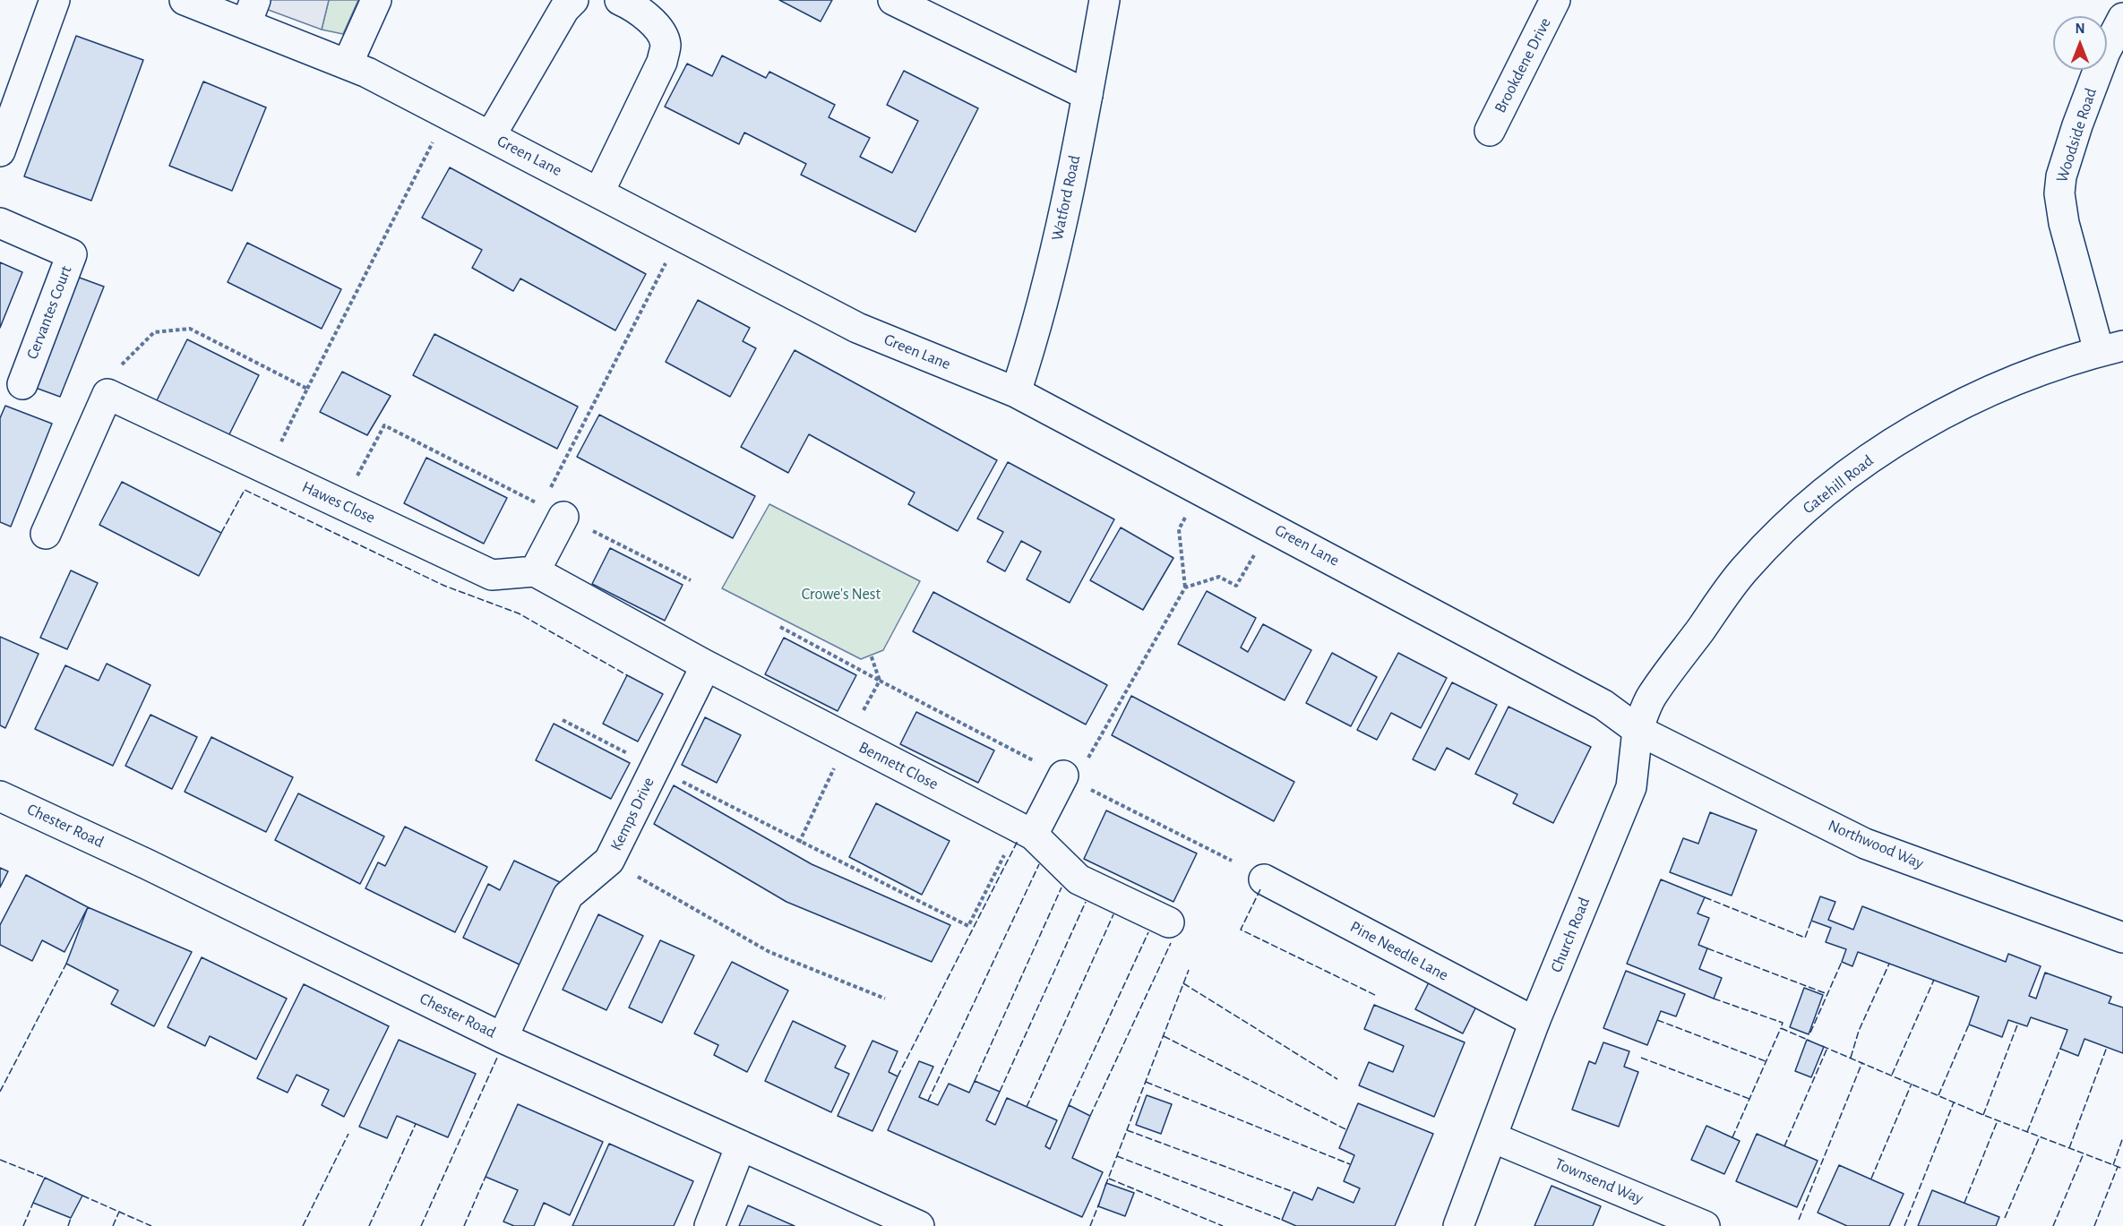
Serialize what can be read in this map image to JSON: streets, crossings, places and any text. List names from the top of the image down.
{
  "streets": {
    "street": [
      "Brookdene Drive",
      "Woodside Road",
      "Green Lane",
      "Watford Road",
      "Cervantes Court",
      "Gatehill Road",
      "Hawes Close",
      "Bennett Close",
      "Kemps Drive",
      "Chester Road",
      "Northwood Way",
      "Church Road",
      "Pine Needle Lane",
      "Townsend Way"
    ]
  },
  "crossings": [
    ["Woodside Road", "Gatehill Road"],
    ["Green Lane", "Watford Road"],
    ["Green Lane", "Gatehill Road"],
    ["Green Lane", "Northwood Way"],
    ["Green Lane", "Church Road"],
    ["Gatehill Road", "Northwood Way"],
    ["Gatehill Road", "Church Road"],
    ["Bennett Close", "Kemps Drive"],
    ["Kemps Drive", "Chester Road"],
    ["Northwood Way", "Church Road"],
    ["Church Road", "Pine Needle Lane"],
    ["Church Road", "Townsend Way"]
  ],
  "parks": ["Crowe's Nest"],
  "north": "top"
}
